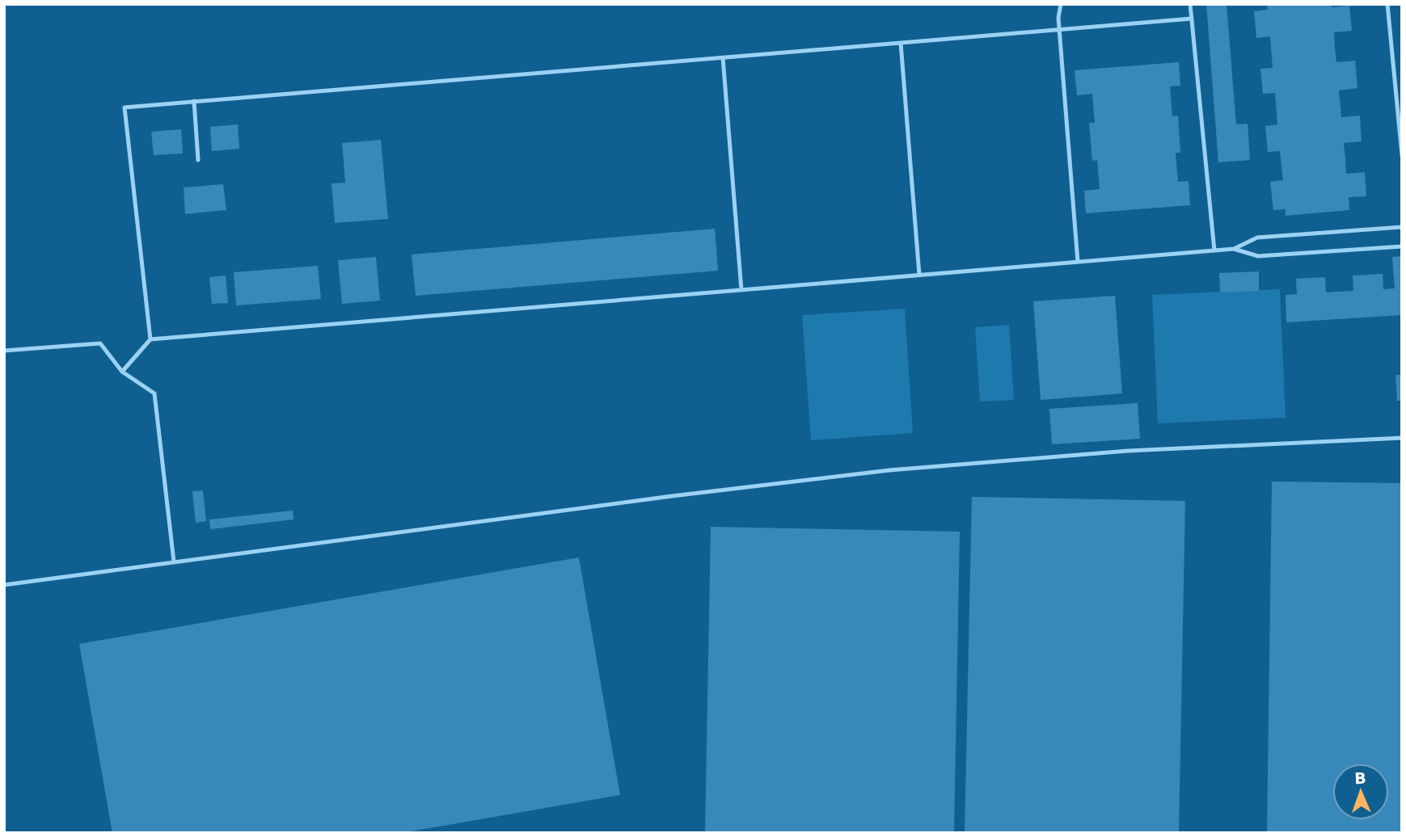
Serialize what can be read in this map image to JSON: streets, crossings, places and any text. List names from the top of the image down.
{
  "north": "top"
}
